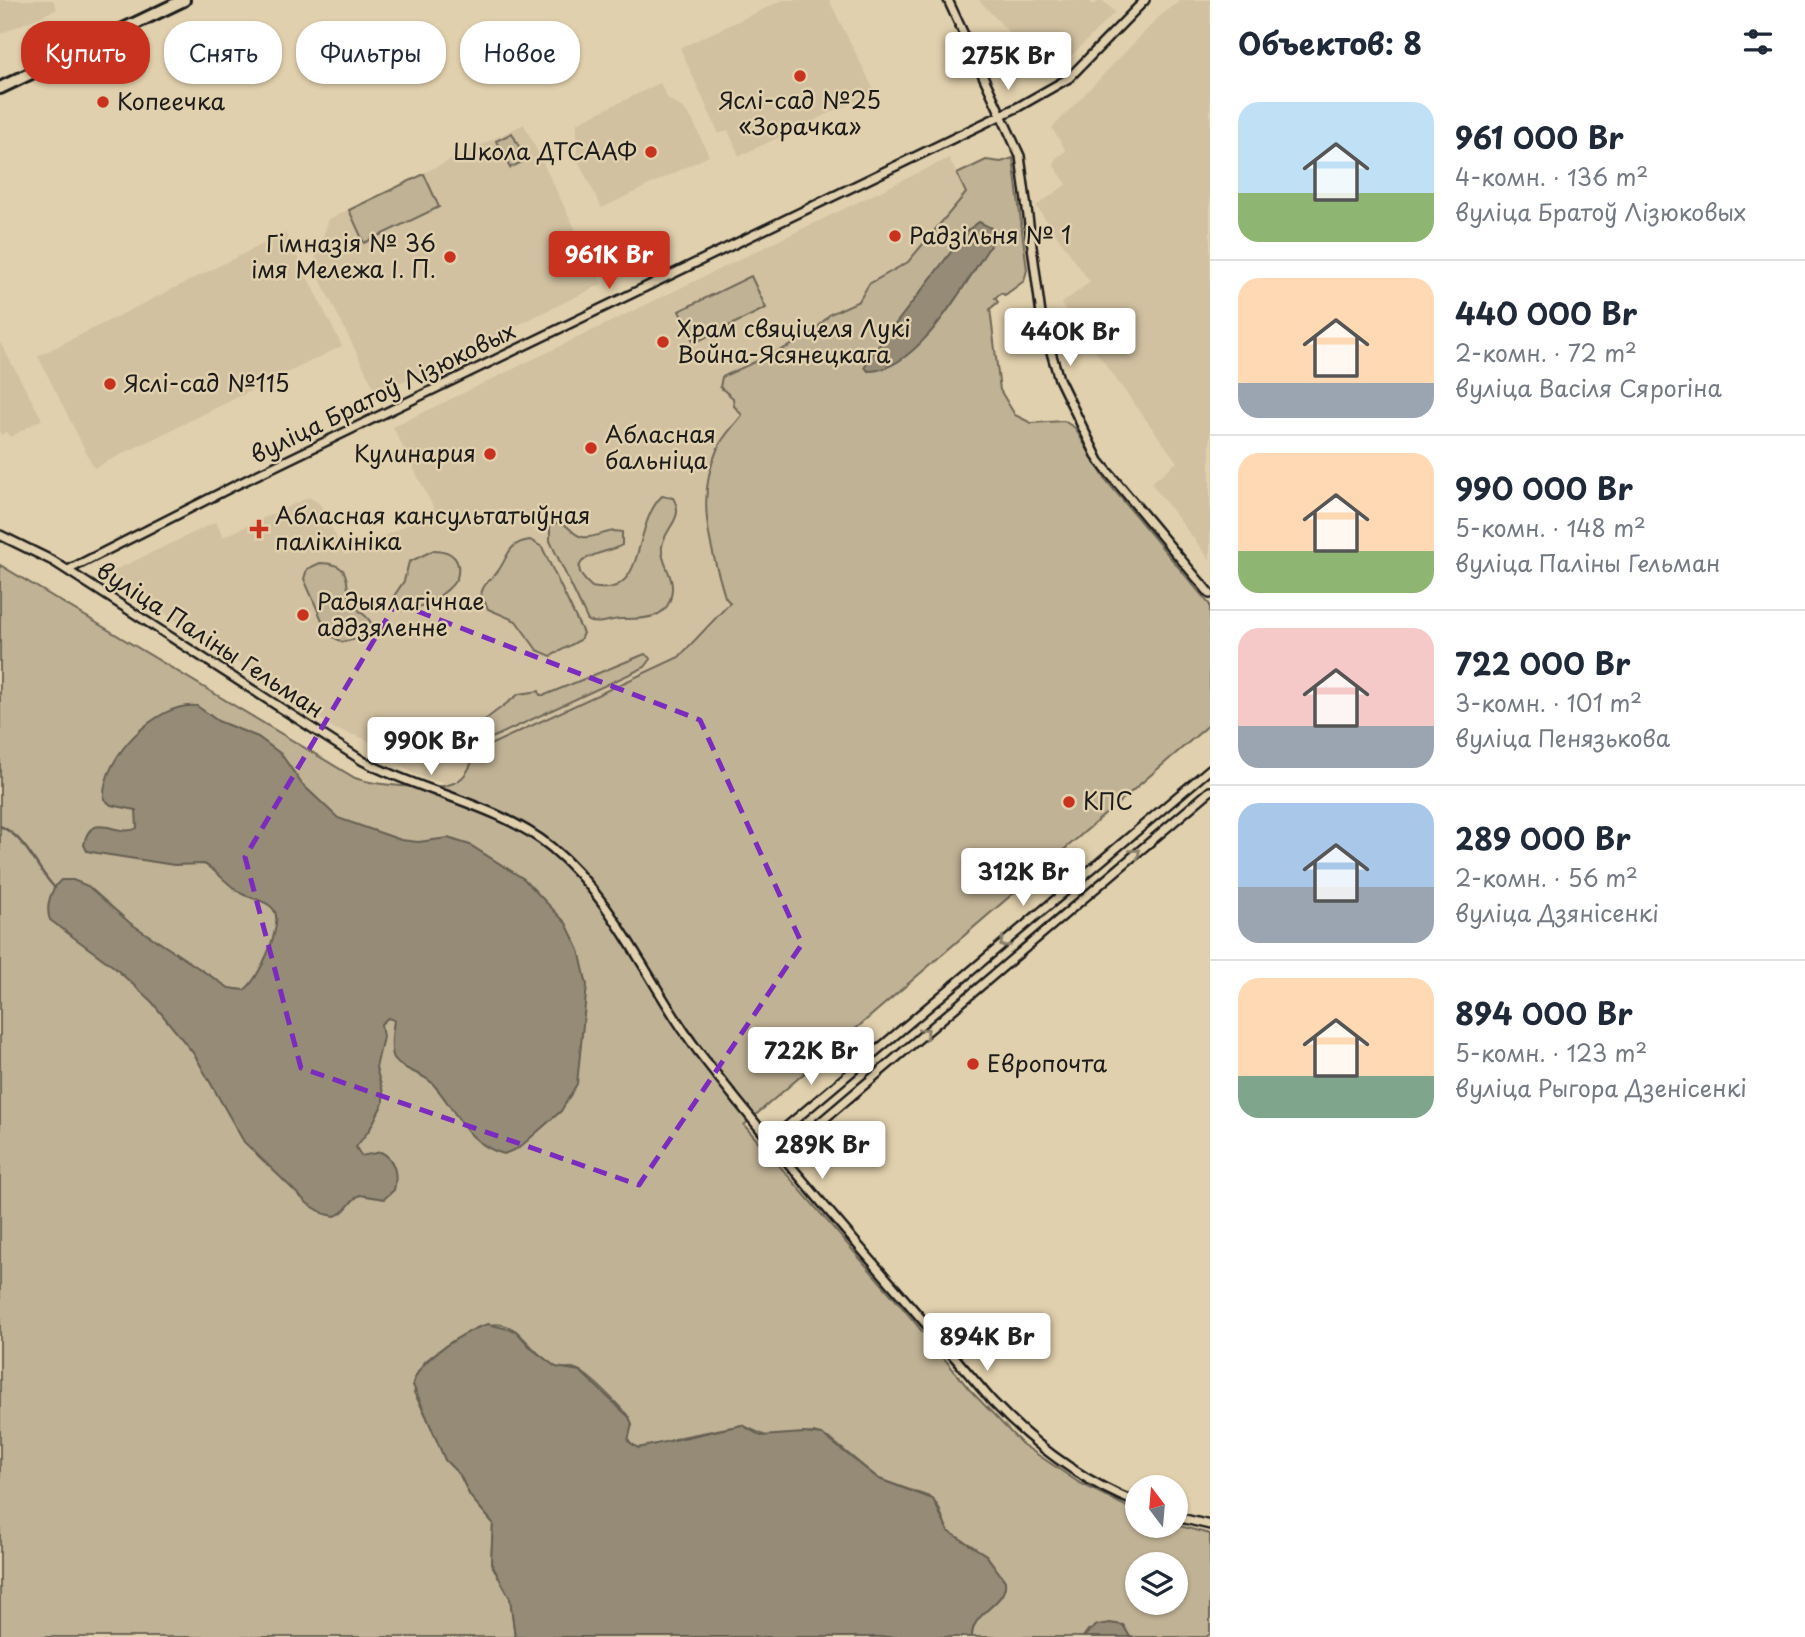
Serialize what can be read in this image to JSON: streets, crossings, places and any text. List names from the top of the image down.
{
  "streets": {
    "street": ["вуліца Братоў Лізюковых", "вуліца Паліны Гельман"]
  },
  "crossings": [
    ["вуліца Братоў Лізюковых", "вуліца Паліны Гельман"]
  ],
  "places": {
    "other": [
      "Яслі-сад №25 «Зорачка»",
      "Копеечка",
      "Школа ДТСААФ",
      "Радзільня № 1",
      "Гімназія № 36 імя Мележа І. П.",
      "Храм свяціцеля Лукі Война-Ясянецкага",
      "Яслі-сад №115",
      "Абласная бальніца",
      "Кулинария",
      "Радыялагічнае аддзяленне",
      "КПС",
      "Европочта"
    ],
    "health": ["Абласная кансультатыўная паліклініка"]
  },
  "north": "top",
  "page": {
    "heading": "Объектов: 8",
    "chip": [
      "Купить",
      "Снять",
      "Фильтры",
      "Новое"
    ],
    "price": [
      "275K Br",
      "961K Br",
      "440K Br",
      "990K Br",
      "312K Br",
      "722K Br",
      "289K Br",
      "894K Br"
    ],
    "list": [
      {
        "name": "961 000 Br",
        "note": "4-комн. · 136 m² · вуліца Братоў Лізюковых"
      },
      {
        "name": "440 000 Br",
        "note": "2-комн. · 72 m² · вуліца Васіля Сярогіна"
      },
      {
        "name": "990 000 Br",
        "note": "5-комн. · 148 m² · вуліца Паліны Гельман"
      },
      {
        "name": "722 000 Br",
        "note": "3-комн. · 101 m² · вуліца Пенязькова"
      },
      {
        "name": "289 000 Br",
        "note": "2-комн. · 56 m² · вуліца Дзянісенкі"
      },
      {
        "name": "894 000 Br",
        "note": "5-комн. · 123 m² · вуліца Рыгора Дзенісенкі"
      }
    ]
  }
}
